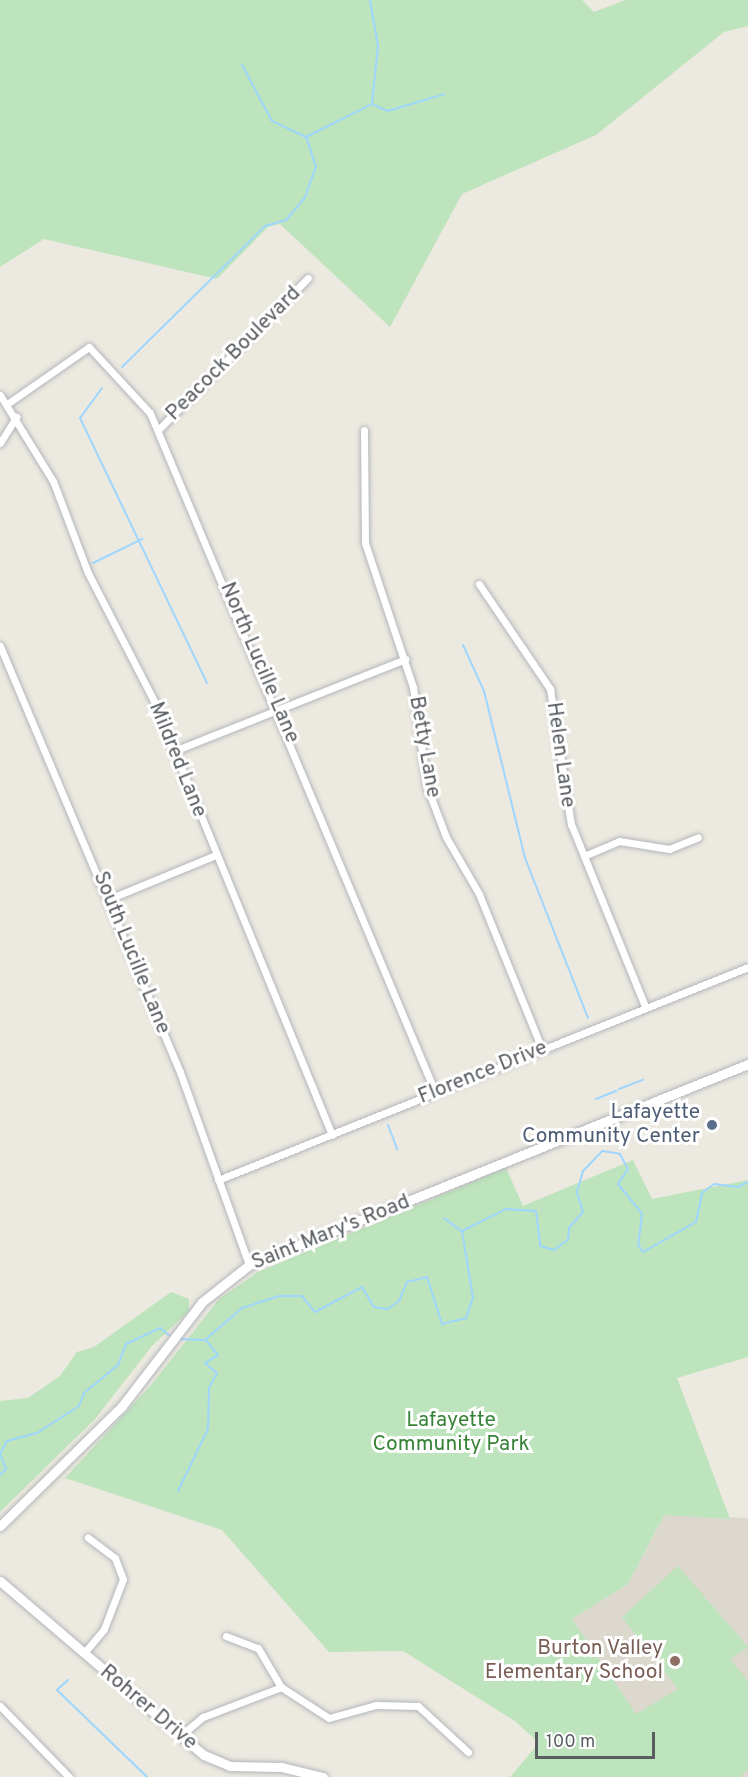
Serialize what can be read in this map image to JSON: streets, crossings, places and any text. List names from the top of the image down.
{
  "streets": {
    "street": [
      "Peacock Boulevard",
      "North Lucille Lane",
      "Betty Lane",
      "Helen Lane",
      "Mildred Lane",
      "South Lucille Lane",
      "Florence Drive",
      "Saint Mary's Road",
      "Rohrer Drive"
    ]
  },
  "crossings": [
    ["Peacock Boulevard", "North Lucille Lane"],
    ["North Lucille Lane", "Mildred Lane"],
    ["North Lucille Lane", "Florence Drive"],
    ["Betty Lane", "Florence Drive"],
    ["Helen Lane", "Florence Drive"],
    ["Mildred Lane", "Florence Drive"],
    ["South Lucille Lane", "Florence Drive"],
    ["South Lucille Lane", "Saint Mary's Road"]
  ],
  "parks": ["Lafayette Community Park"],
  "places": ["Lafayette Community Center", "Burton Valley Elementary School"],
  "scale_bar": "100 m"
}
